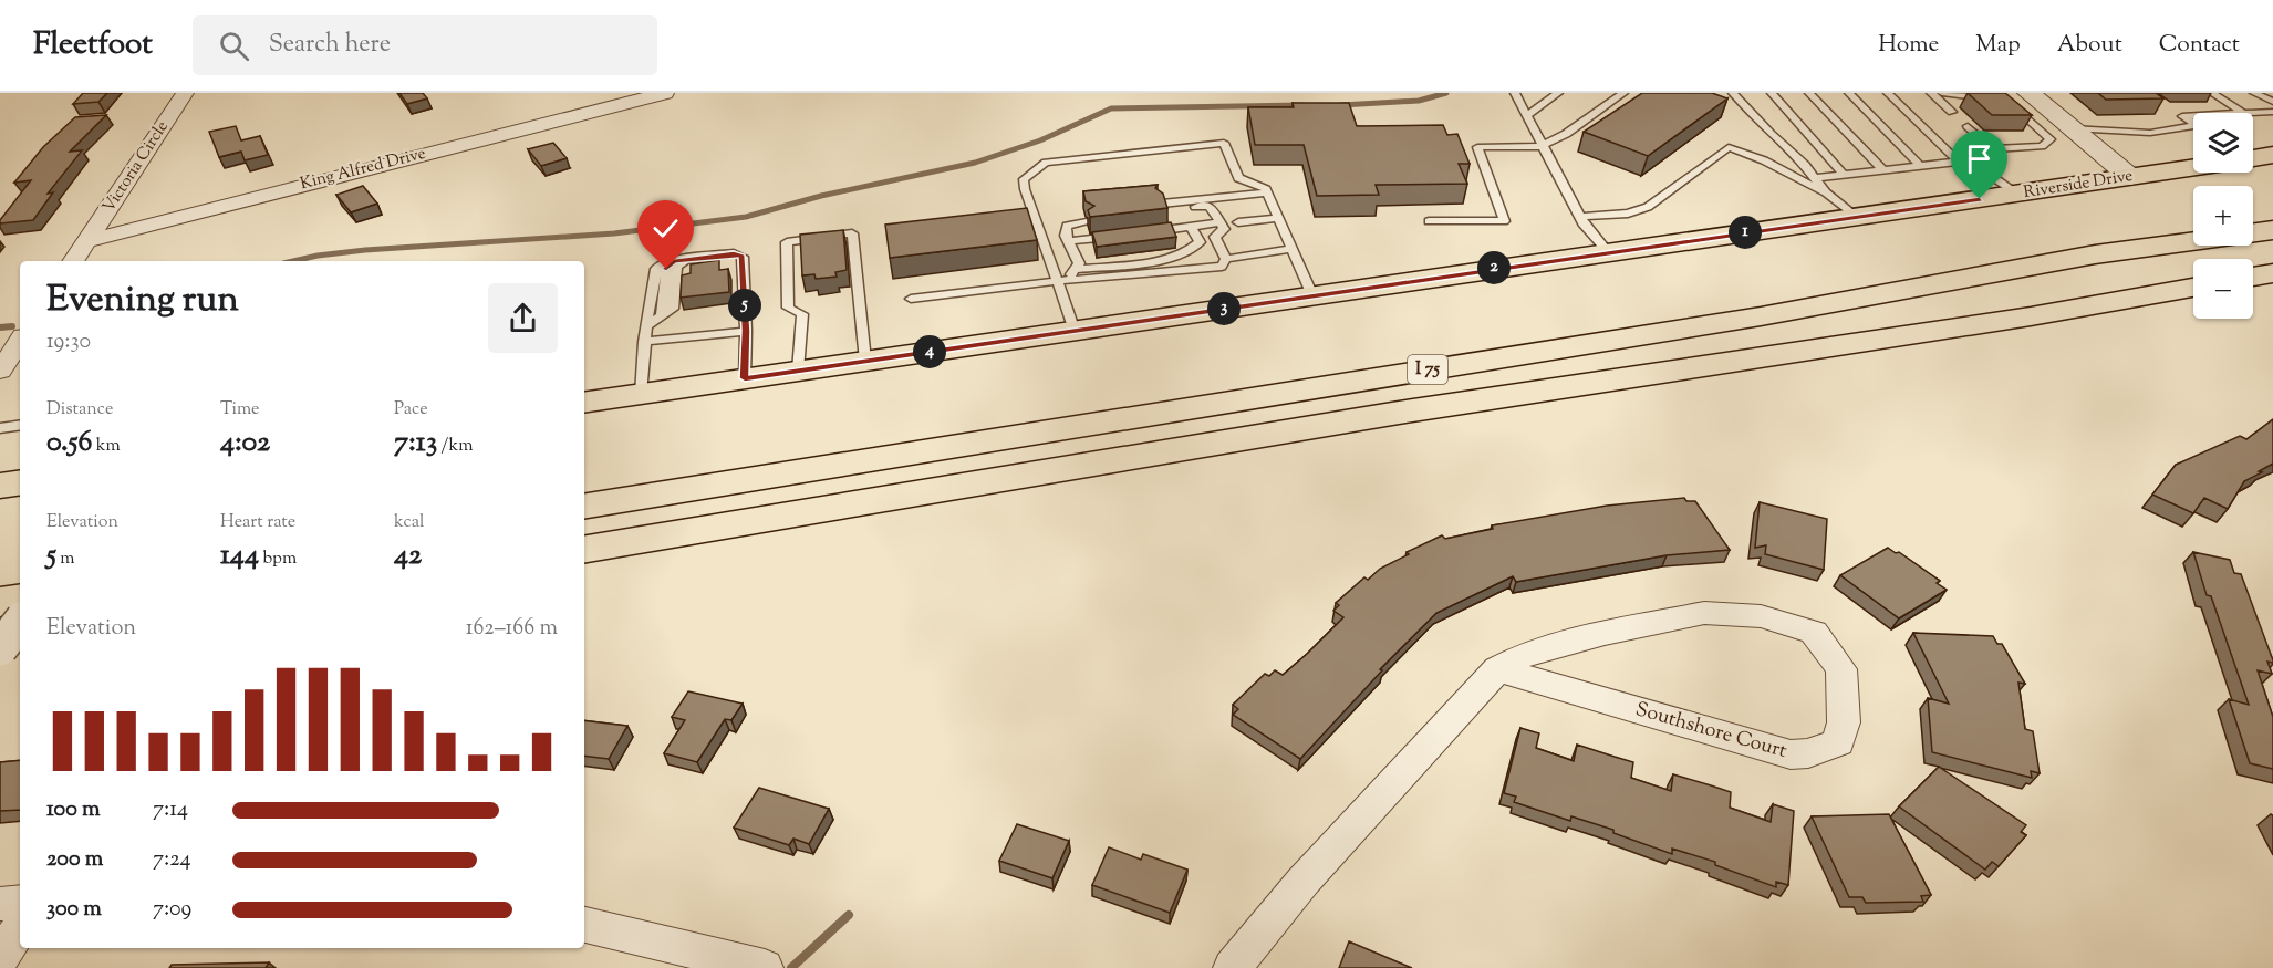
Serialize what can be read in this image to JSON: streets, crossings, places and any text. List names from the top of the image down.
{
  "streets": {
    "main road": ["Riverside Drive", "I 75"],
    "street": ["Victoria Circle", "King Alfred Drive", "Southshore Court"]
  },
  "crossings": [
    ["Victoria Circle", "King Alfred Drive"]
  ],
  "page": {
    "header": "Fleetfoot",
    "search": "Search here",
    "nav": [
      "Home",
      "Map",
      "About",
      "Contact"
    ],
    "map_buttons": ["+", "−"],
    "pins": [
      "1",
      "2",
      "5",
      "3",
      "4"
    ],
    "heading": ["Evening run", "19:30"],
    "stats": [
      ["Distance", "0.56 km"],
      ["Time", "4:02"],
      ["Pace", "7:13 /km"],
      ["Elevation", "5 m"],
      ["Heart rate", "144 bpm"],
      ["kcal", "42"]
    ],
    "chart": ["Elevation", "162–166 m"],
    "list": [
      {
        "name": "100 m",
        "note": "7:14"
      },
      {
        "name": "200 m",
        "note": "7:24"
      },
      {
        "name": "300 m",
        "note": "7:09"
      }
    ]
  }
}
